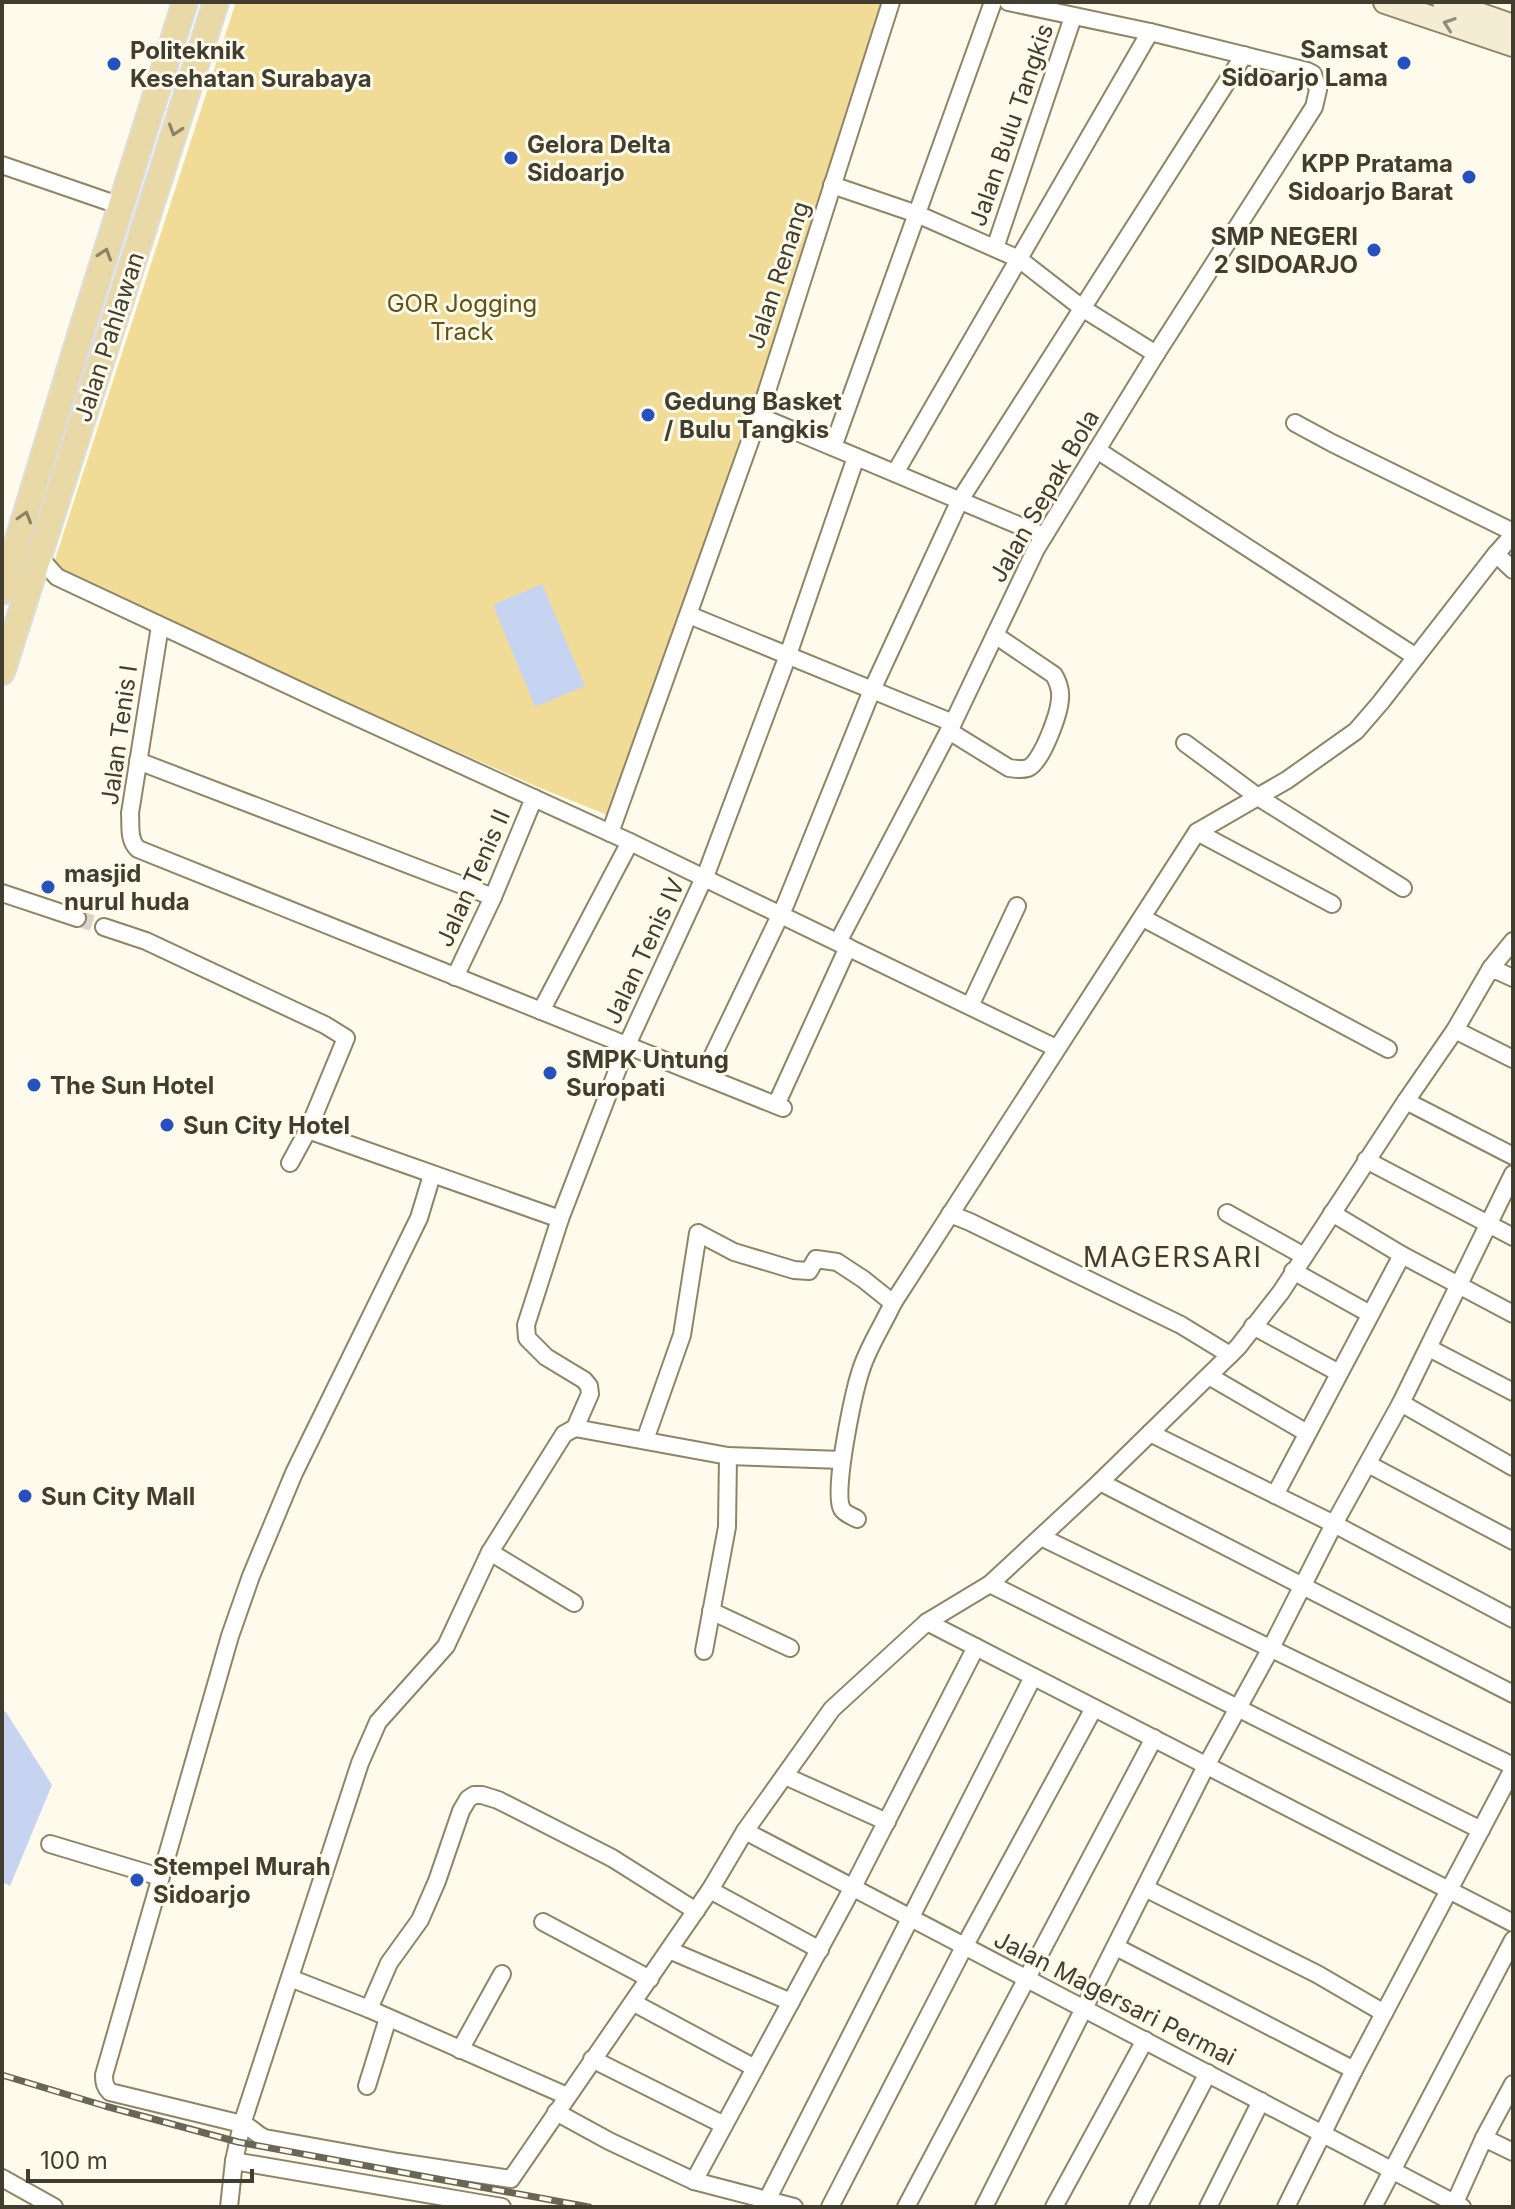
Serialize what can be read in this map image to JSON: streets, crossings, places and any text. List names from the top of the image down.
{
  "streets": {
    "main road": ["Jalan Pahlawan"],
    "street": [
      "Jalan Bulu Tangkis",
      "Jalan Renang",
      "Jalan Sepak Bola",
      "Jalan Tenis I",
      "Jalan Tenis II",
      "Jalan Tenis IV",
      "Jalan Magersari Permai"
    ]
  },
  "crossings": [
    ["Jalan Tenis I", "Jalan Tenis II"]
  ],
  "districts": ["MAGERSARI"],
  "parks": ["GOR Jogging Track"],
  "places": [
    "Samsat Sidoarjo Lama",
    "Politeknik Kesehatan Surabaya",
    "Gelora Delta Sidoarjo",
    "KPP Pratama Sidoarjo Barat",
    "SMP NEGERI 2 SIDOARJO",
    "Gedung Basket / Bulu Tangkis",
    "masjid nurul huda",
    "SMPK Untung Suropati",
    "The Sun Hotel",
    "Sun City Hotel",
    "Sun City Mall",
    "Stempel Murah Sidoarjo"
  ],
  "scale_bar": "100 m"
}
